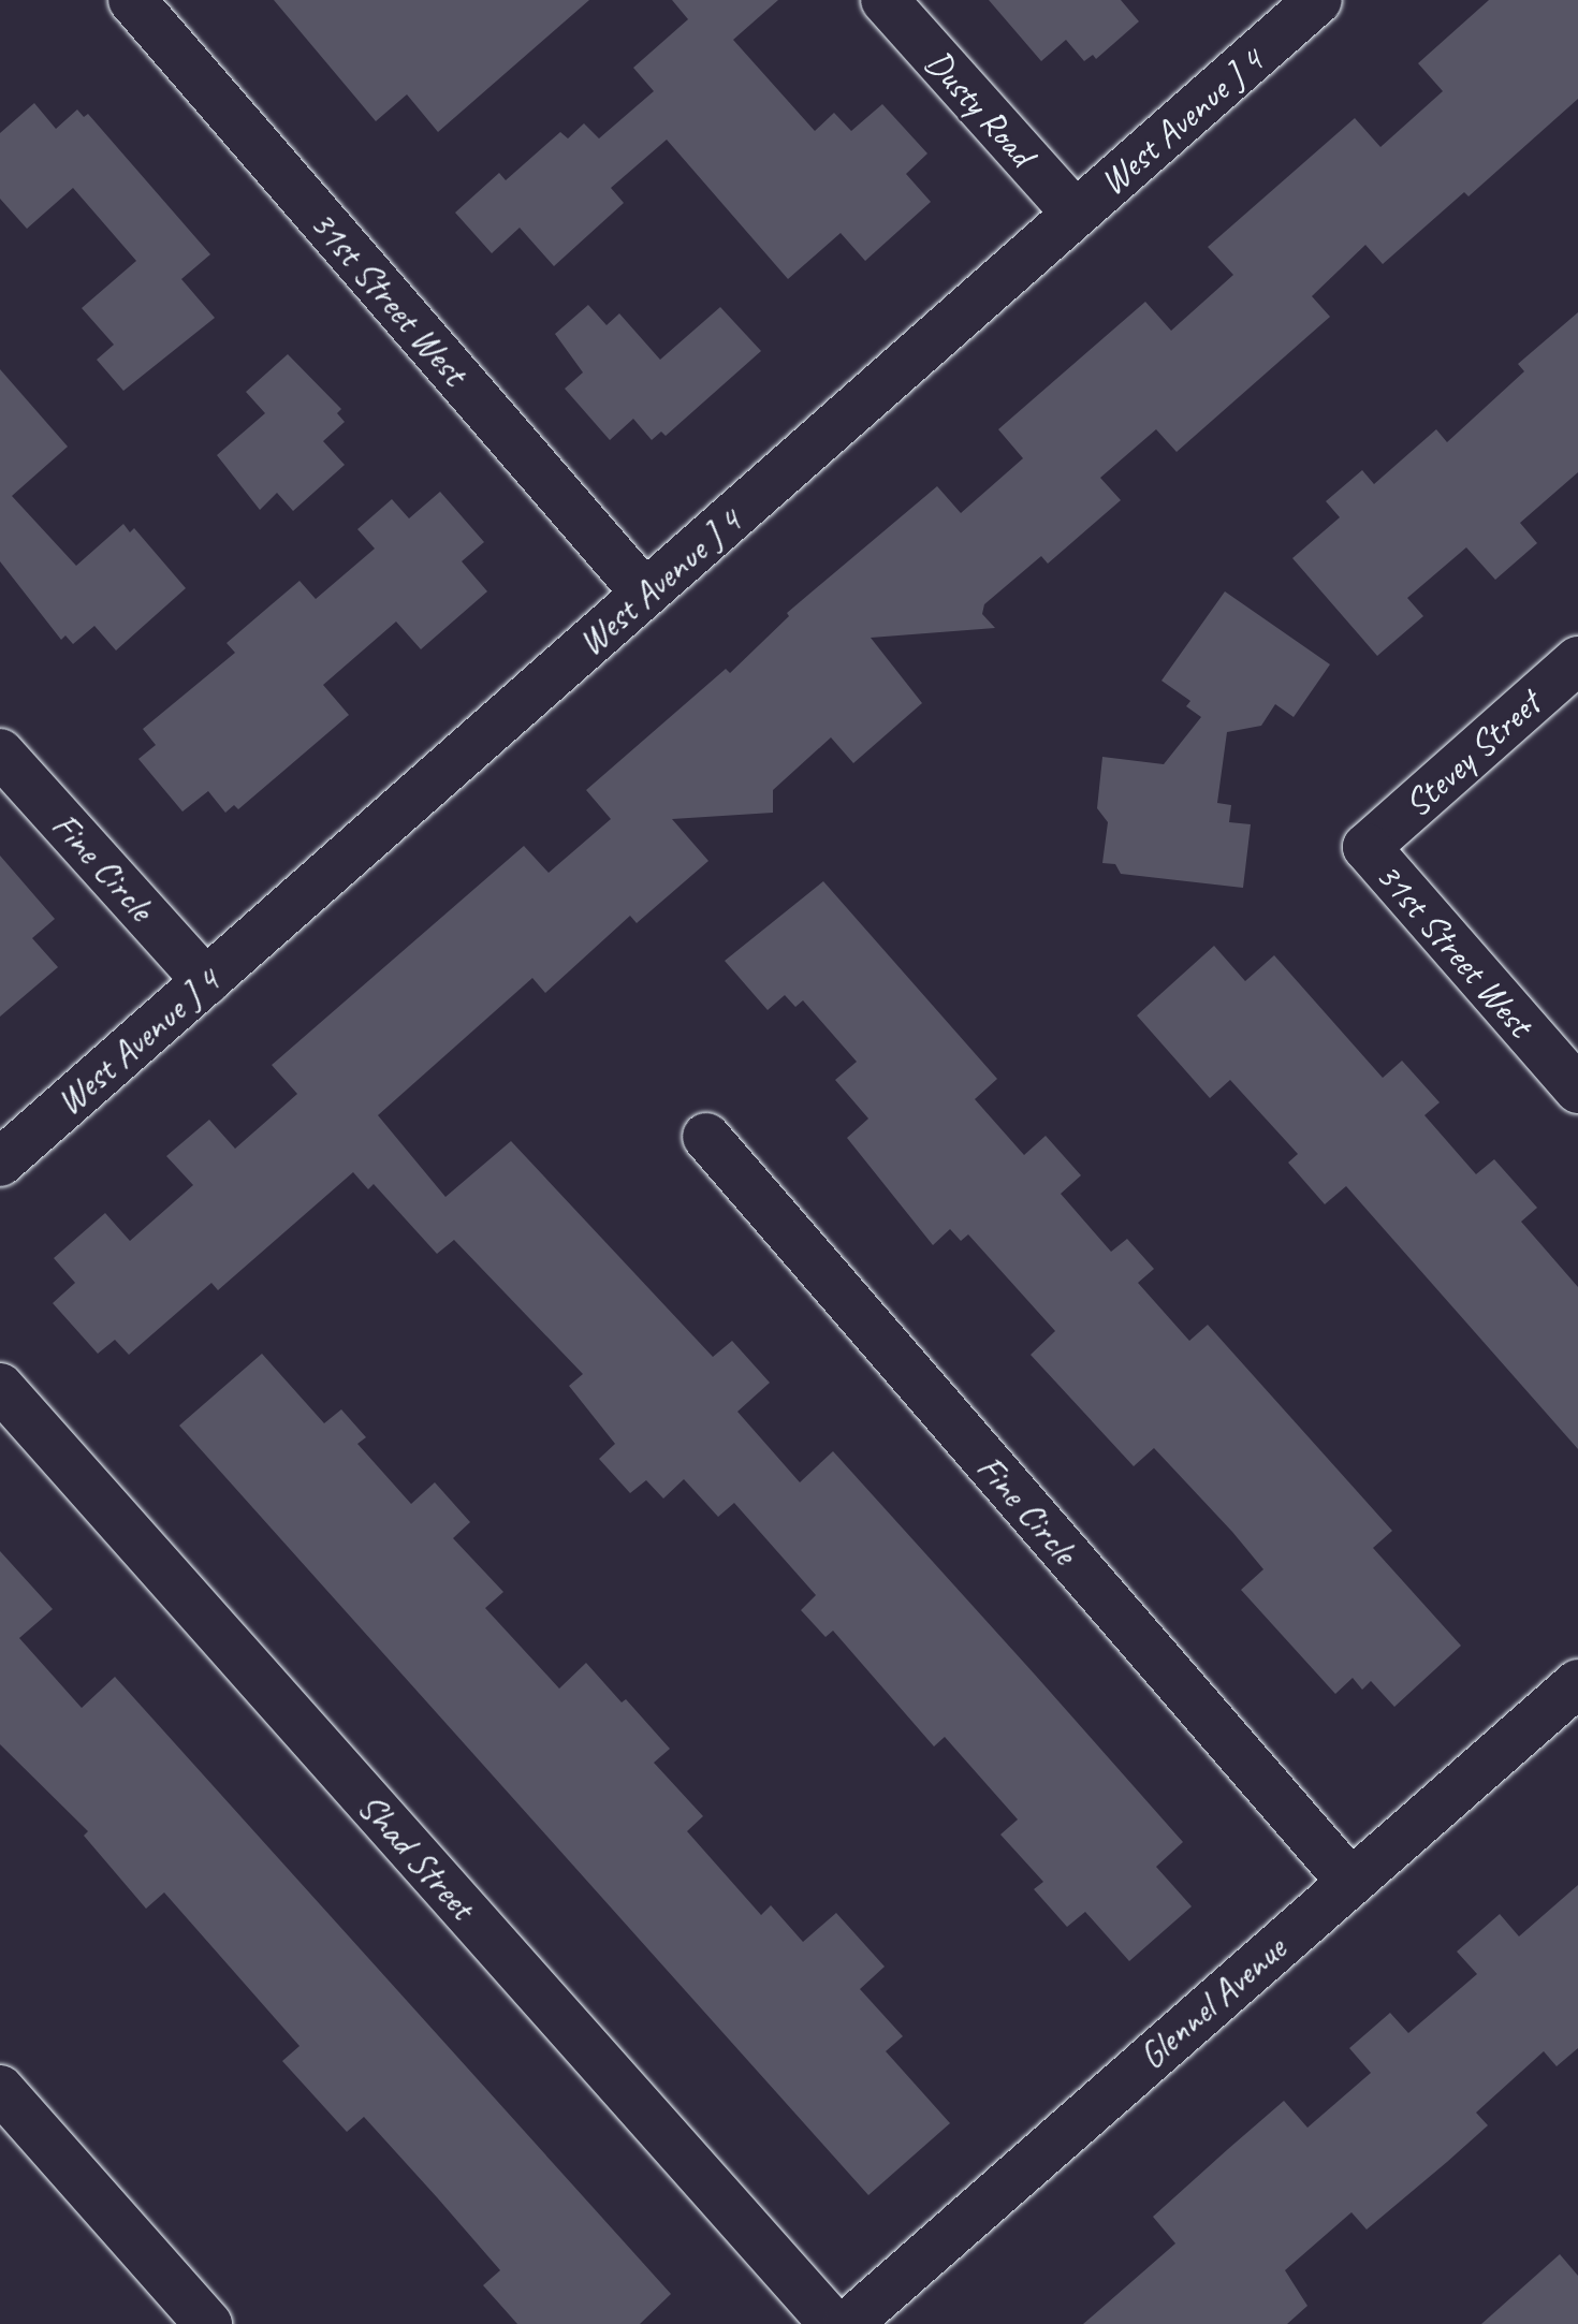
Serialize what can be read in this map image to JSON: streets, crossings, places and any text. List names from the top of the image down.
{
  "streets": {
    "street": [
      "Dusty Road",
      "West Avenue J 4",
      "31st Street West",
      "Stevey Street",
      "Fine Circle",
      "Shad Street",
      "Glennel Avenue"
    ]
  },
  "crossings": [
    ["Dusty Road", "West Avenue J 4"],
    ["West Avenue J 4", "31st Street West"],
    ["West Avenue J 4", "Fine Circle"],
    ["31st Street West", "Stevey Street"],
    ["Fine Circle", "Glennel Avenue"]
  ]
}
